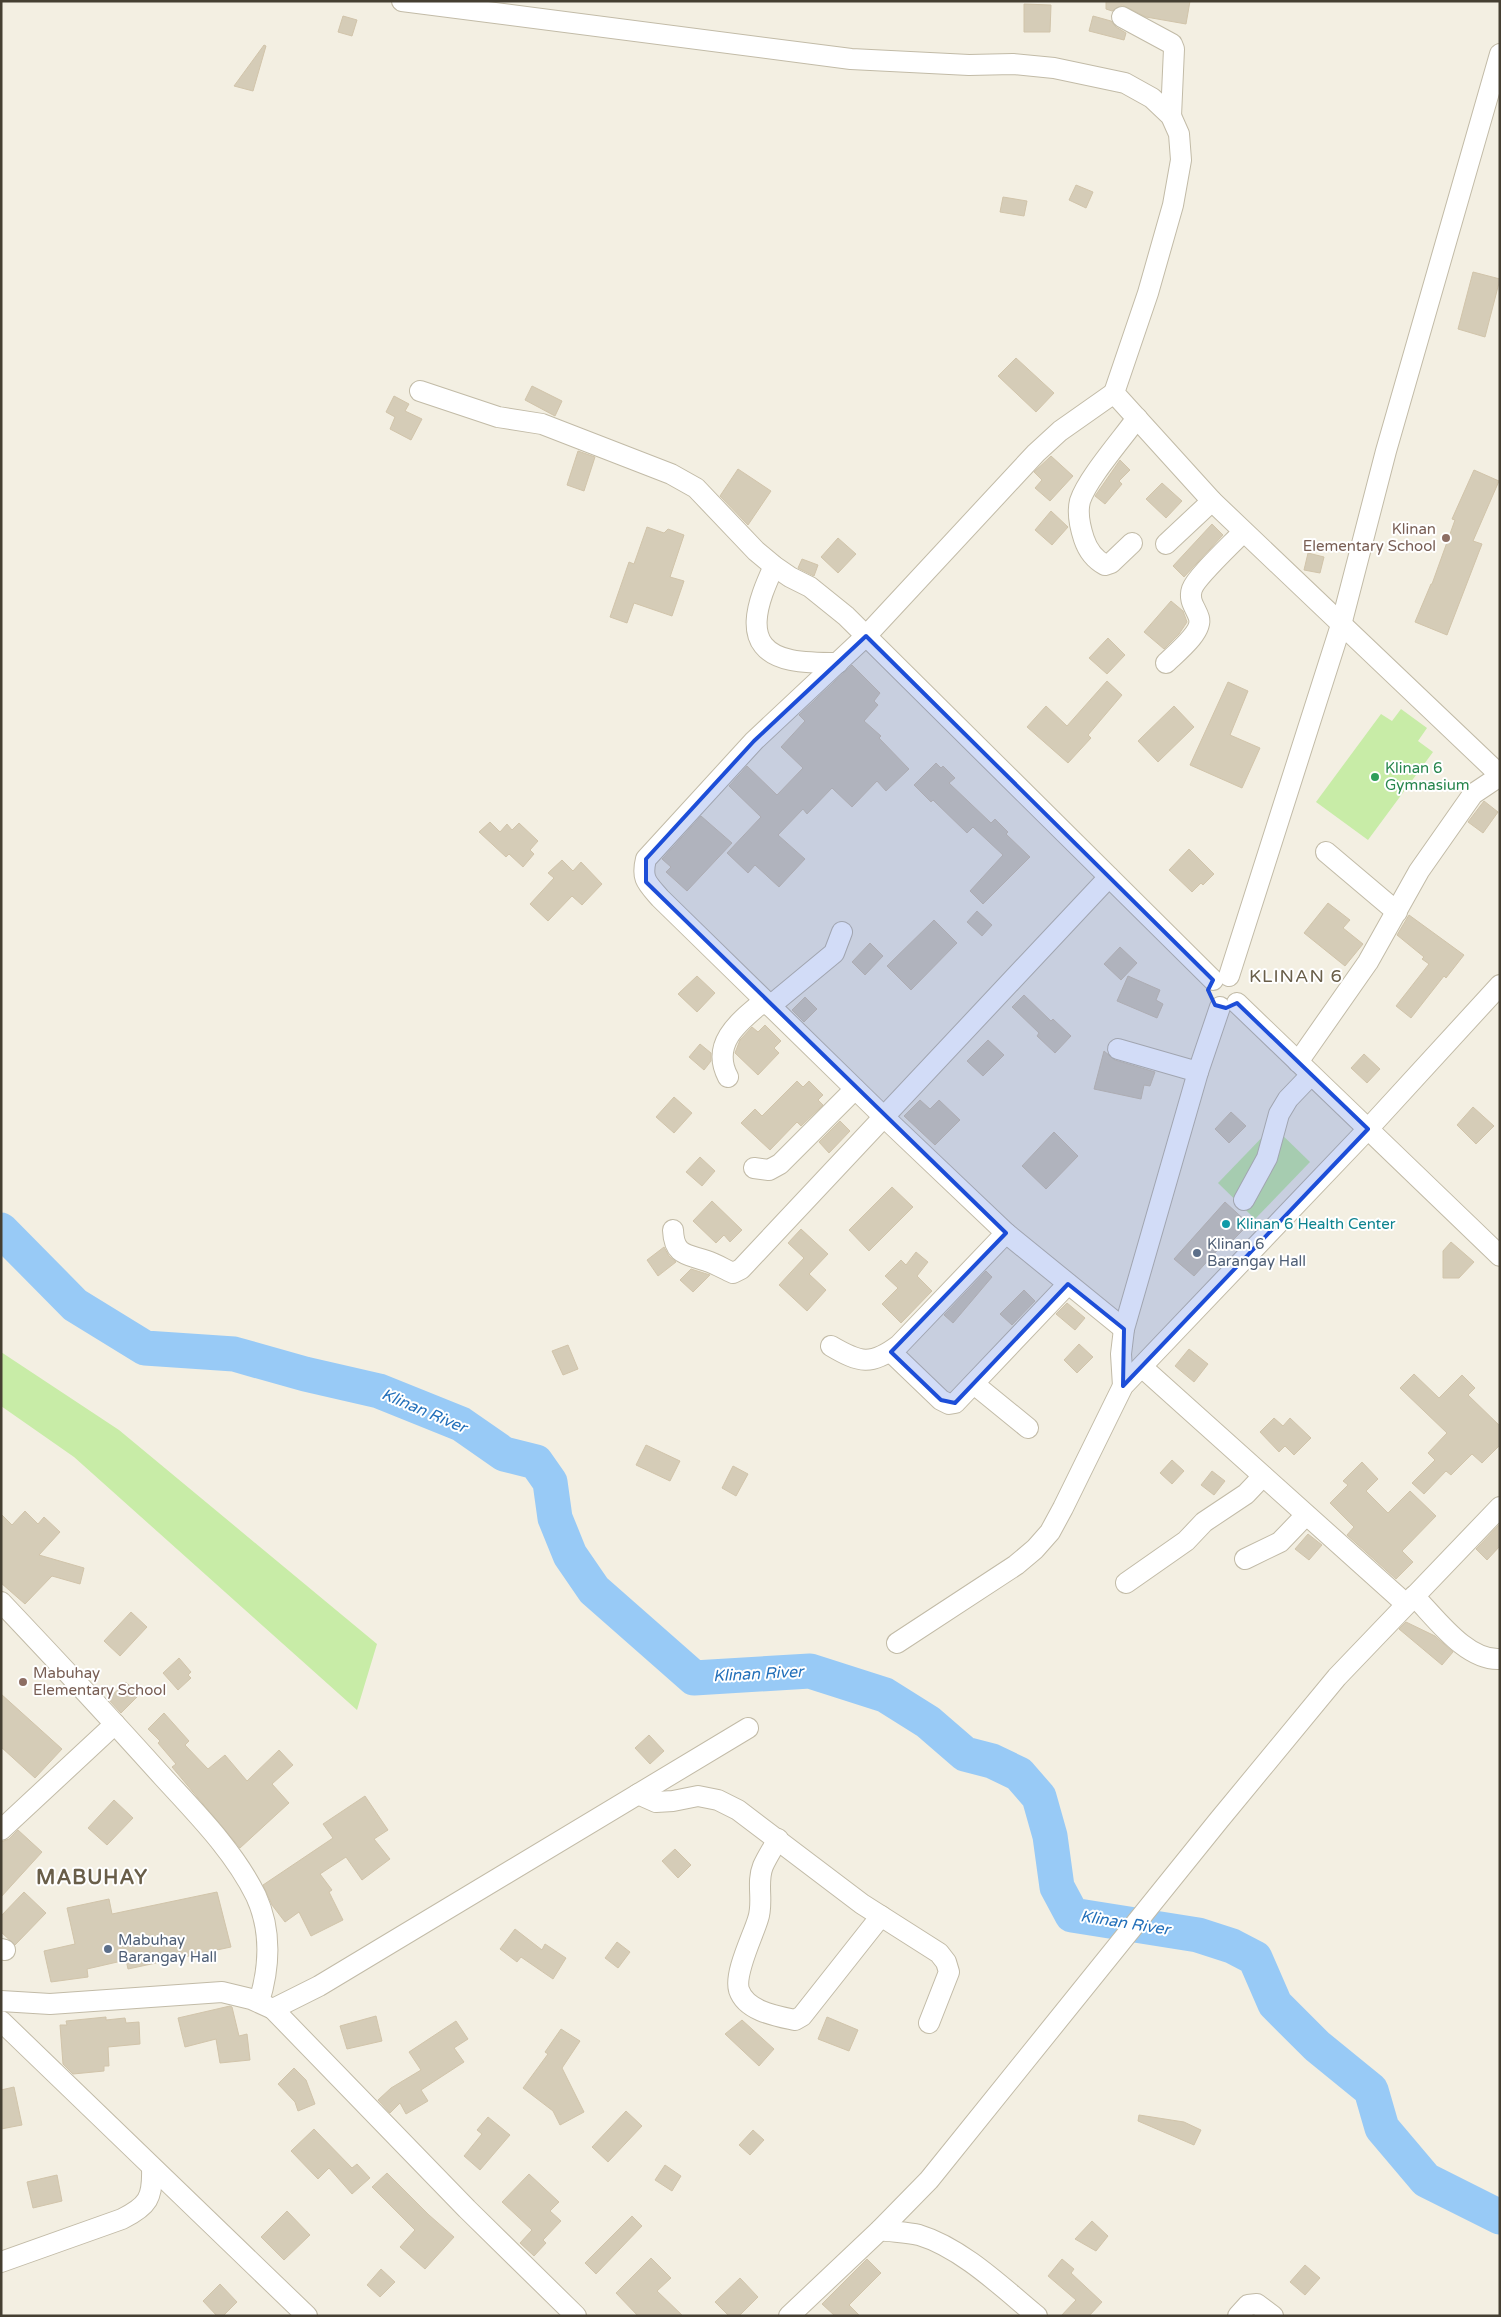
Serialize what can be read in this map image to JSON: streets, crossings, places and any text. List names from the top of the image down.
{
  "districts": ["KLINAN 6", "MABUHAY"],
  "water": ["Klinan River"],
  "places": [
    "Klinan Elementary School",
    "Klinan 6 Gymnasium",
    "Klinan 6 Health Center",
    "Klinan 6 Barangay Hall",
    "Mabuhay Elementary School",
    "Mabuhay Barangay Hall"
  ]
}
